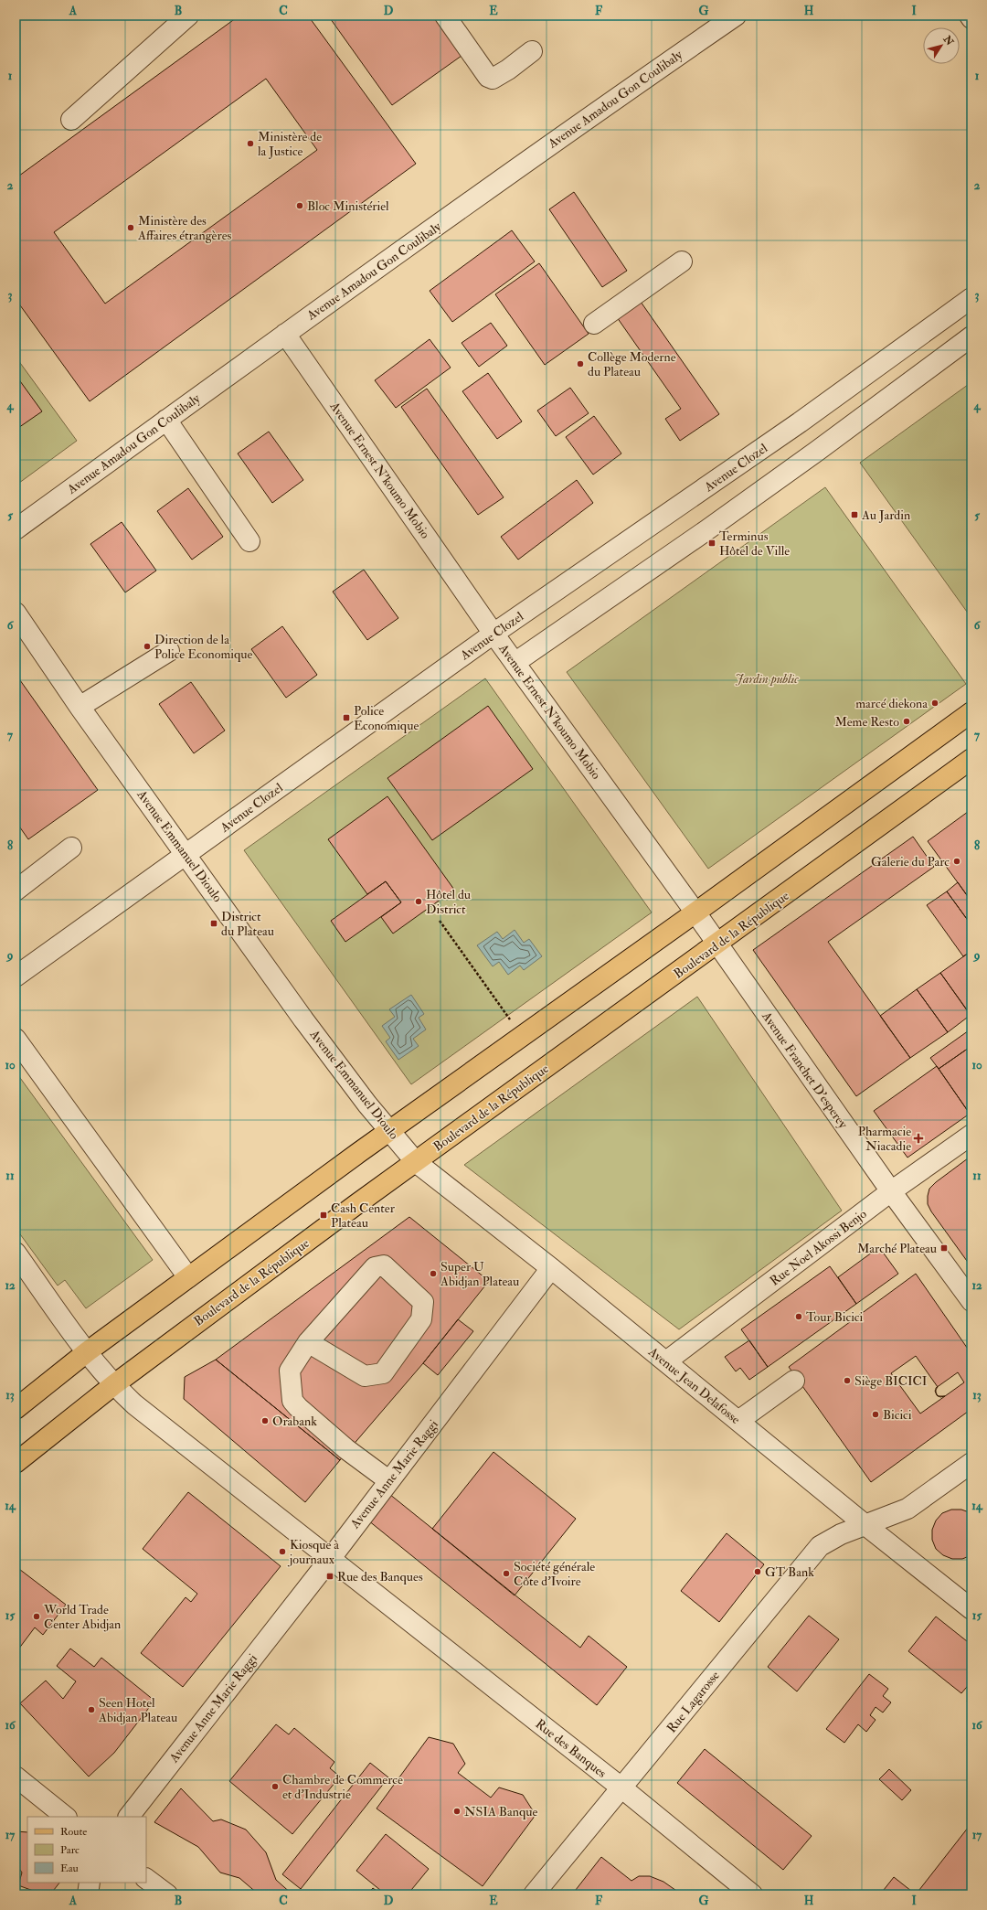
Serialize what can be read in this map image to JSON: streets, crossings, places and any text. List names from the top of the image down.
{
  "streets": {
    "main road": ["Boulevard de la République"],
    "street": [
      "Avenue Amadou Gon Coulibaly",
      "Avenue Clozel",
      "Avenue Ernest N'koumo Mobio",
      "Avenue Emmanuel Dioulo",
      "Avenue Franchet D'esperey",
      "Rue Noel Akossi Benjo",
      "Avenue Jean Delafosse",
      "Avenue Anne Marie Raggi",
      "Rue Lagarosse",
      "Rue des Banques"
    ]
  },
  "crossings": [
    ["Avenue Amadou Gon Coulibaly", "Avenue Ernest N'koumo Mobio"],
    ["Avenue Clozel", "Avenue Ernest N'koumo Mobio"],
    ["Avenue Clozel", "Avenue Emmanuel Dioulo"],
    ["Avenue Ernest N'koumo Mobio", "Boulevard de la République"],
    ["Avenue Ernest N'koumo Mobio", "Avenue Franchet D'esperey"],
    ["Avenue Emmanuel Dioulo", "Boulevard de la République"],
    ["Avenue Emmanuel Dioulo", "Avenue Jean Delafosse"],
    ["Boulevard de la République", "Avenue Franchet D'esperey"],
    ["Boulevard de la République", "Avenue Jean Delafosse"],
    ["Boulevard de la République", "Rue des Banques"],
    ["Avenue Franchet D'esperey", "Rue Noel Akossi Benjo"],
    ["Rue Noel Akossi Benjo", "Avenue Jean Delafosse"],
    ["Avenue Jean Delafosse", "Avenue Anne Marie Raggi"],
    ["Avenue Jean Delafosse", "Rue Lagarosse"],
    ["Avenue Anne Marie Raggi", "Rue des Banques"],
    ["Rue Lagarosse", "Rue des Banques"]
  ],
  "parks": ["Jardin public"],
  "places": {
    "other": [
      "Ministère de la Justice",
      "Bloc Ministériel",
      "Ministère des Affaires étrangères",
      "Collège Moderne du Plateau",
      "Direction de la Police Economique",
      "marcé diekona",
      "Meme Resto",
      "Galerie du Parc",
      "Hôtel du District",
      "Super U Abidjan Plateau",
      "Tour Bicici",
      "Siège BICICI",
      "Bicici",
      "Orabank",
      "Kiosque à journaux",
      "GT Bank",
      "Société générale Côte d’Ivoire",
      "World Trade Center Abidjan",
      "Seen Hotel Abidjan Plateau",
      "Chambre de Commerce et d'Industrie",
      "NSIA Banque"
    ],
    "transit": [
      "Au Jardin",
      "Terminus Hôtel de Ville",
      "Police Economique",
      "District du Plateau",
      "Cash Center Plateau",
      "Marché Plateau",
      "Rue des Banques"
    ],
    "health": ["Pharmacie Niacadie"]
  },
  "legend": ["Route", "Parc", "Eau"],
  "north": "top right",
  "grid": {
    "columns": [
      "A",
      "B",
      "C",
      "D",
      "E",
      "F",
      "G",
      "H",
      "I"
    ],
    "rows": [
      "1",
      "2",
      "3",
      "4",
      "5",
      "6",
      "7",
      "8",
      "9",
      "10",
      "11",
      "12",
      "13",
      "14",
      "15",
      "16",
      "17"
    ]
  }
}
